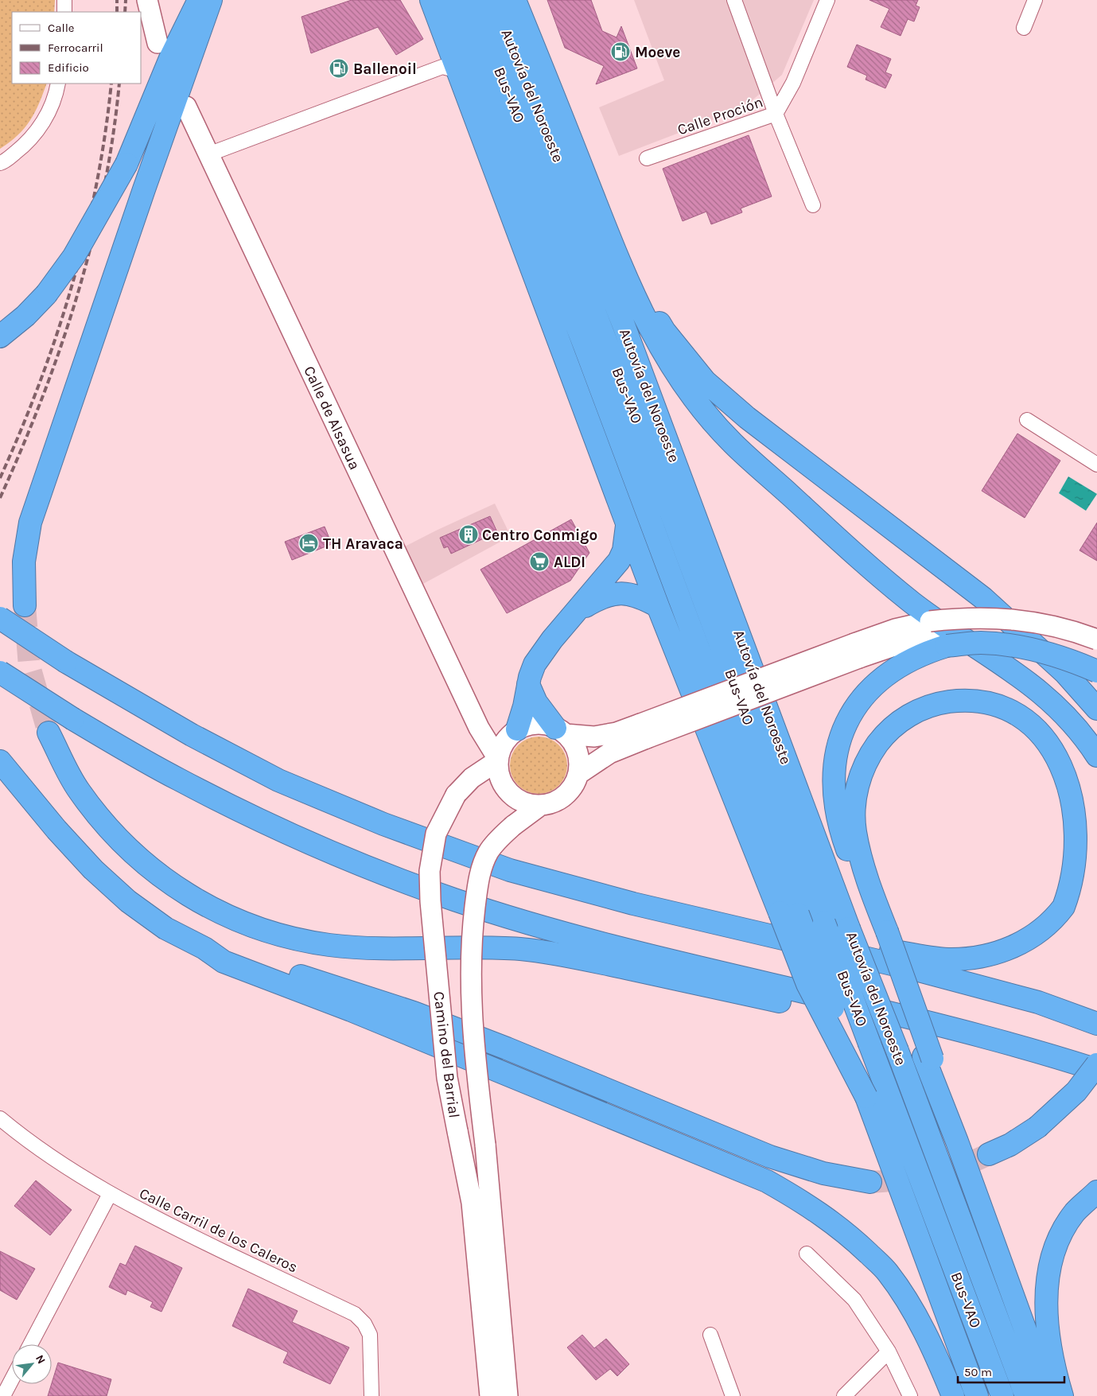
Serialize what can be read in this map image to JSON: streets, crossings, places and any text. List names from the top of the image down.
{
  "streets": {
    "highway": ["Bus-VAO", "Autovía del Noroeste"],
    "main road": ["Calle de Alsasua", "Camino del Barrial"],
    "street": ["Calle Proción", "Calle Carril de los Caleros"]
  },
  "crossings": [
    ["Calle de Alsasua", "Camino del Barrial"]
  ],
  "places": {
    "fuel station": ["Moeve", "Ballenoil"],
    "building": ["Centro Conmigo"],
    "hotel": ["TH Aravaca"],
    "supermarket": ["ALDI"]
  },
  "legend": ["Calle", "Ferrocarril", "Edificio"],
  "scale_bar": "50 m",
  "north": "top right"
}
